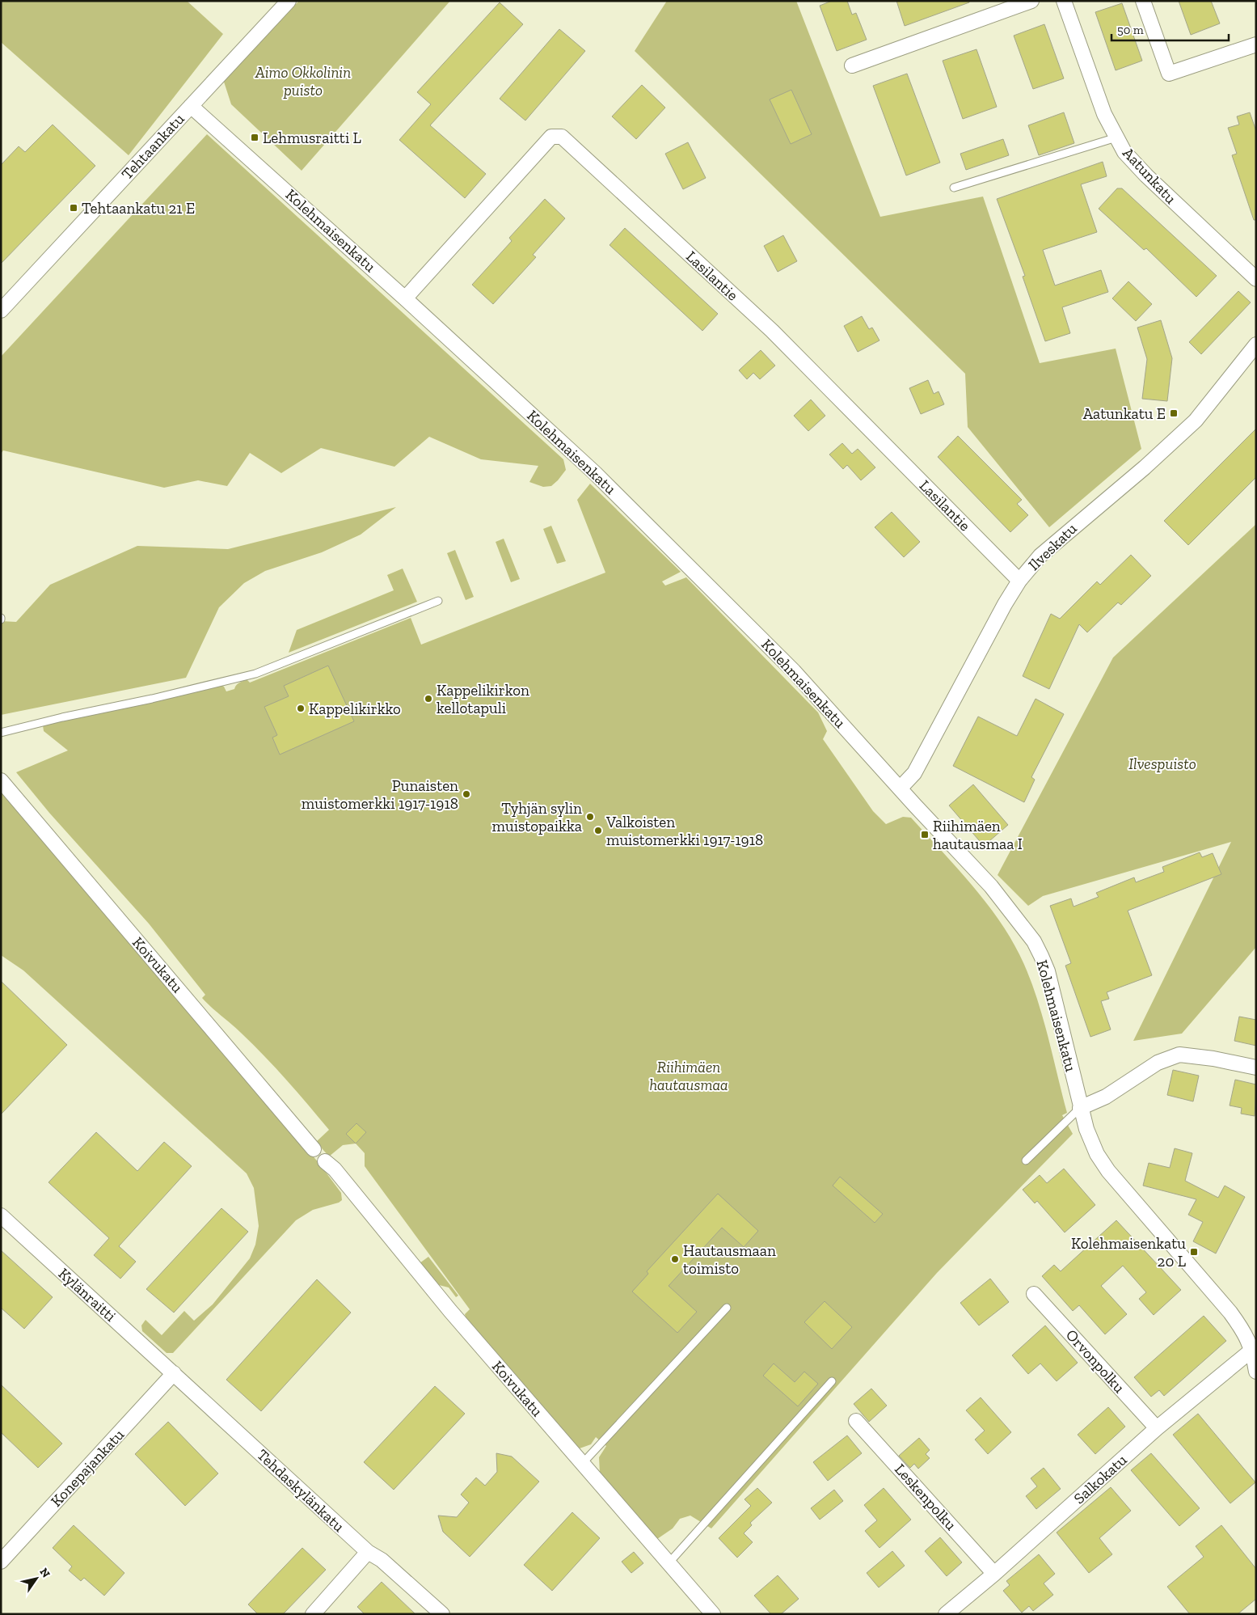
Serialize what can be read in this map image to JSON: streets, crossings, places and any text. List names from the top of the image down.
{
  "streets": {
    "street": [
      "Tehtaankatu",
      "Aatunkatu",
      "Kolehmaisenkatu",
      "Lasilantie",
      "Ilveskatu",
      "Koivukatu",
      "Kylänraitti",
      "Orvonpolku",
      "Konepajankatu",
      "Salkokatu",
      "Tehdaskylänkatu",
      "Leskenpolku"
    ]
  },
  "crossings": [
    ["Tehtaankatu", "Kolehmaisenkatu"],
    ["Kolehmaisenkatu", "Lasilantie"],
    ["Kolehmaisenkatu", "Ilveskatu"],
    ["Kolehmaisenkatu", "Salkokatu"],
    ["Lasilantie", "Ilveskatu"],
    ["Kylänraitti", "Konepajankatu"],
    ["Kylänraitti", "Tehdaskylänkatu"],
    ["Orvonpolku", "Salkokatu"],
    ["Konepajankatu", "Tehdaskylänkatu"],
    ["Salkokatu", "Leskenpolku"]
  ],
  "parks": ["Aimo Okkolinin puisto", "Ilvespuisto", "Riihimäen hautausmaa"],
  "places": {
    "transit": [
      "Lehmusraitti L",
      "Tehtaankatu 21 E",
      "Aatunkatu E",
      "Riihimäen hautausmaa I",
      "Kolehmaisenkatu 20 L"
    ],
    "other": [
      "Kappelikirkon kellotapuli",
      "Kappelikirkko",
      "Punaisten muistomerkki 1917-1918",
      "Tyhjän sylin muistopaikka",
      "Valkoisten muistomerkki 1917-1918",
      "Hautausmaan toimisto"
    ]
  },
  "scale_bar": "50 m",
  "north": "top right"
}
